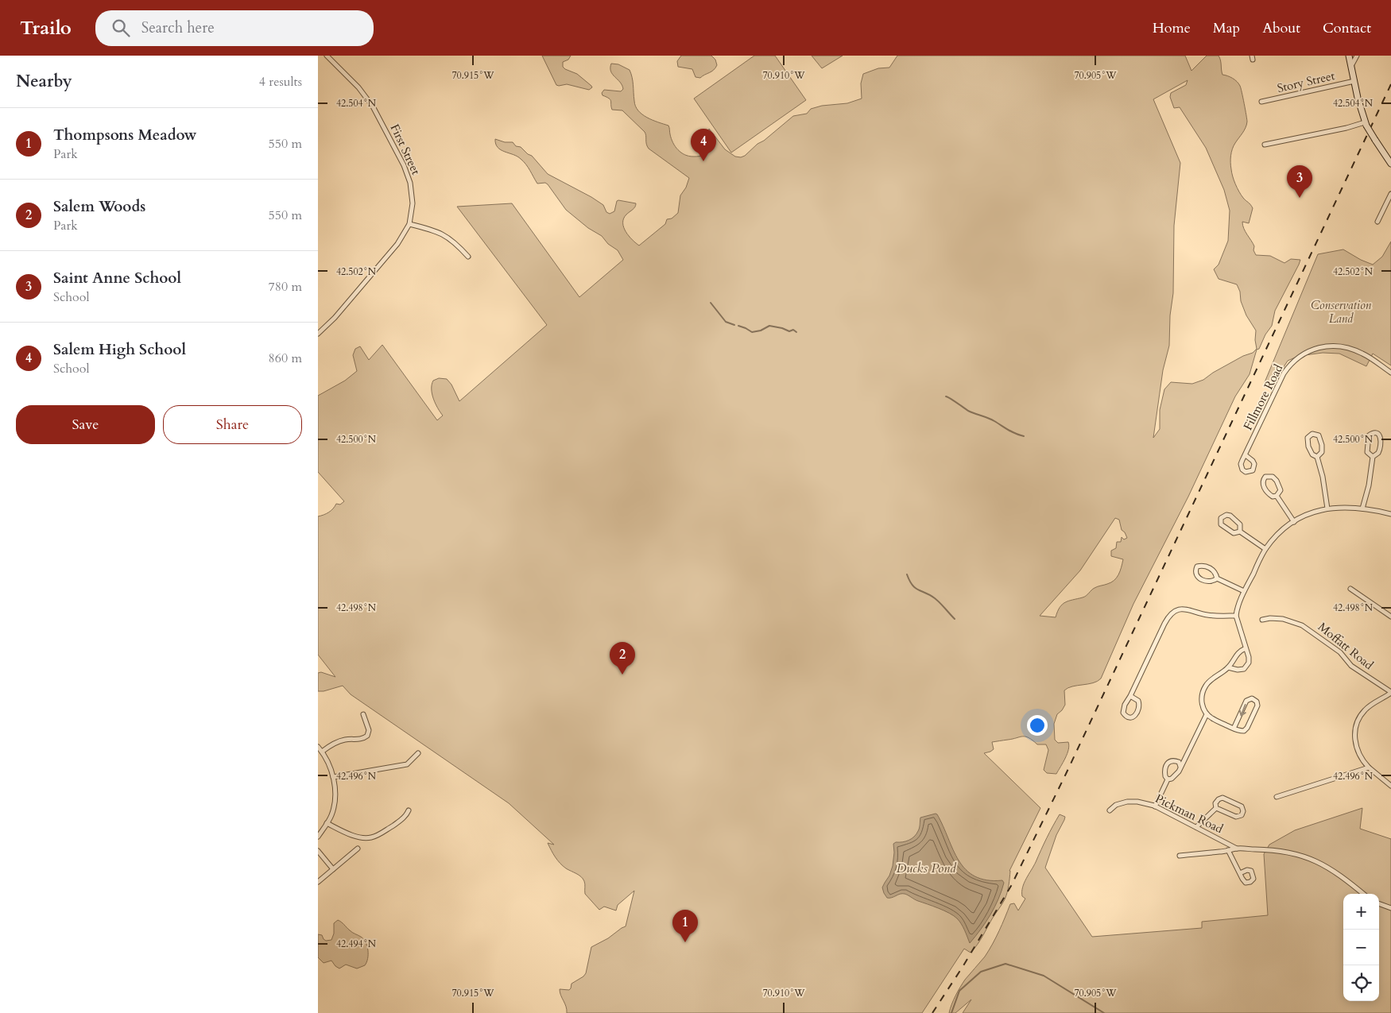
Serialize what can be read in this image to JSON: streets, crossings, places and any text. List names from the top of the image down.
{
  "streets": {
    "street": [
      "Story Street",
      "First Street",
      "Fillmore Road",
      "Moffatt Road",
      "Pickman Road"
    ]
  },
  "water": ["Ducks Pond"],
  "parks": ["Conservation Land"],
  "page": {
    "header": "Trailo",
    "search": "Search here",
    "nav": [
      "Home",
      "Map",
      "About",
      "Contact"
    ],
    "heading": ["Nearby", "4 results"],
    "list": [
      {
        "mark": "1",
        "name": "Thompsons Meadow",
        "note": "Park",
        "value": "550 m"
      },
      {
        "mark": "2",
        "name": "Salem Woods",
        "note": "Park",
        "value": "550 m"
      },
      {
        "mark": "3",
        "name": "Saint Anne School",
        "note": "School",
        "value": "780 m"
      },
      {
        "mark": "4",
        "name": "Salem High School",
        "note": "School",
        "value": "860 m"
      }
    ],
    "pins": [
      "4",
      "3",
      "2",
      "1"
    ],
    "buttons": ["Save", "Share"],
    "map_buttons": ["+", "−"]
  },
  "coordinates": [
    "70.915°W",
    "70.910°W",
    "70.905°W",
    "42.504°N",
    "42.502°N",
    "42.500°N",
    "42.498°N",
    "42.496°N",
    "42.494°N"
  ]
}
